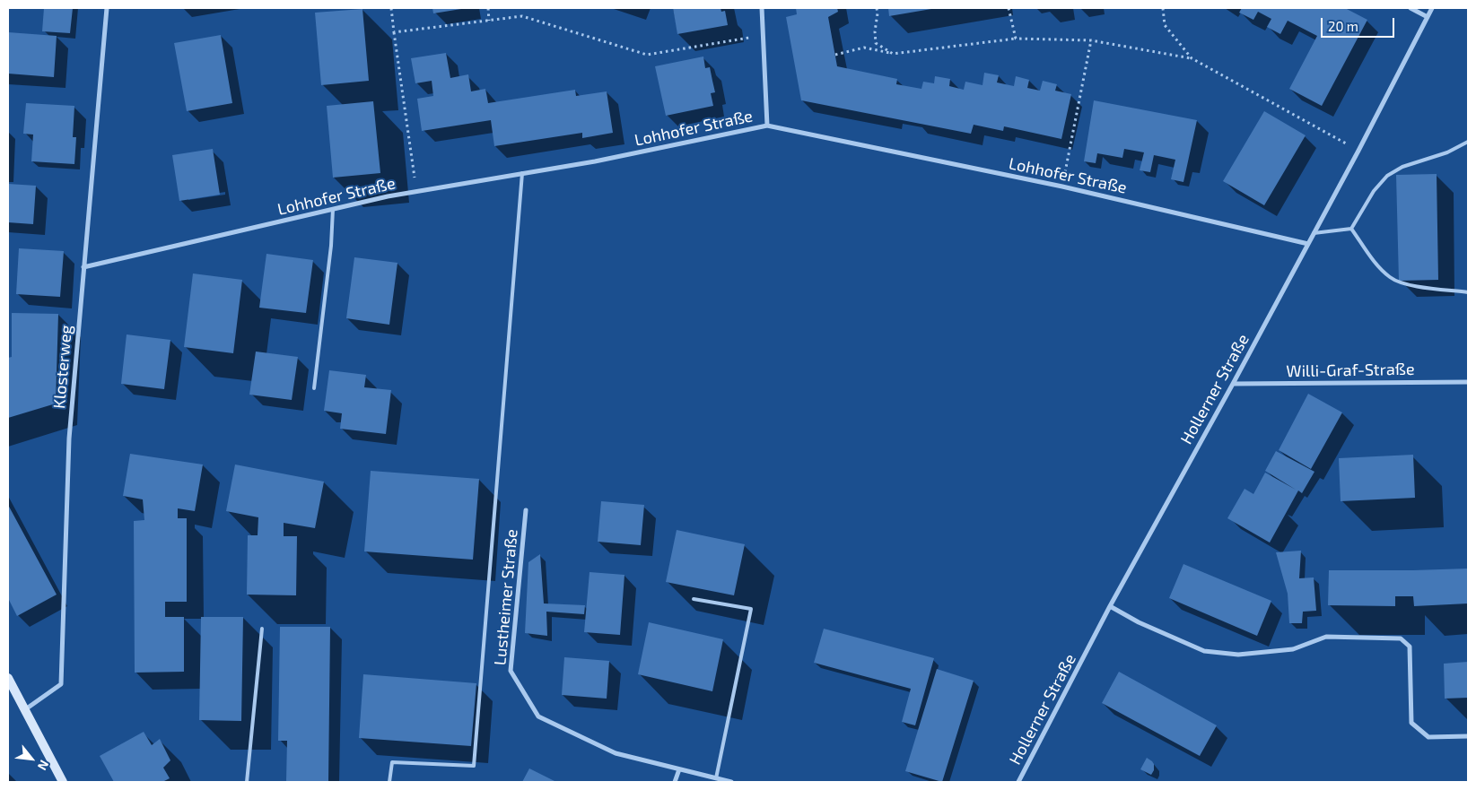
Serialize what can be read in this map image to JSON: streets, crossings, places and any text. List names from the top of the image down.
{
  "streets": {
    "street": [
      "Lohhofer Straße",
      "Klosterweg",
      "Willi-Graf-Straße",
      "Hollerner Straße",
      "Lustheimer Straße"
    ]
  },
  "crossings": [
    ["Lohhofer Straße", "Klosterweg"],
    ["Lohhofer Straße", "Hollerner Straße"],
    ["Willi-Graf-Straße", "Hollerner Straße"]
  ],
  "scale_bar": "20 m",
  "north": "bottom right"
}
